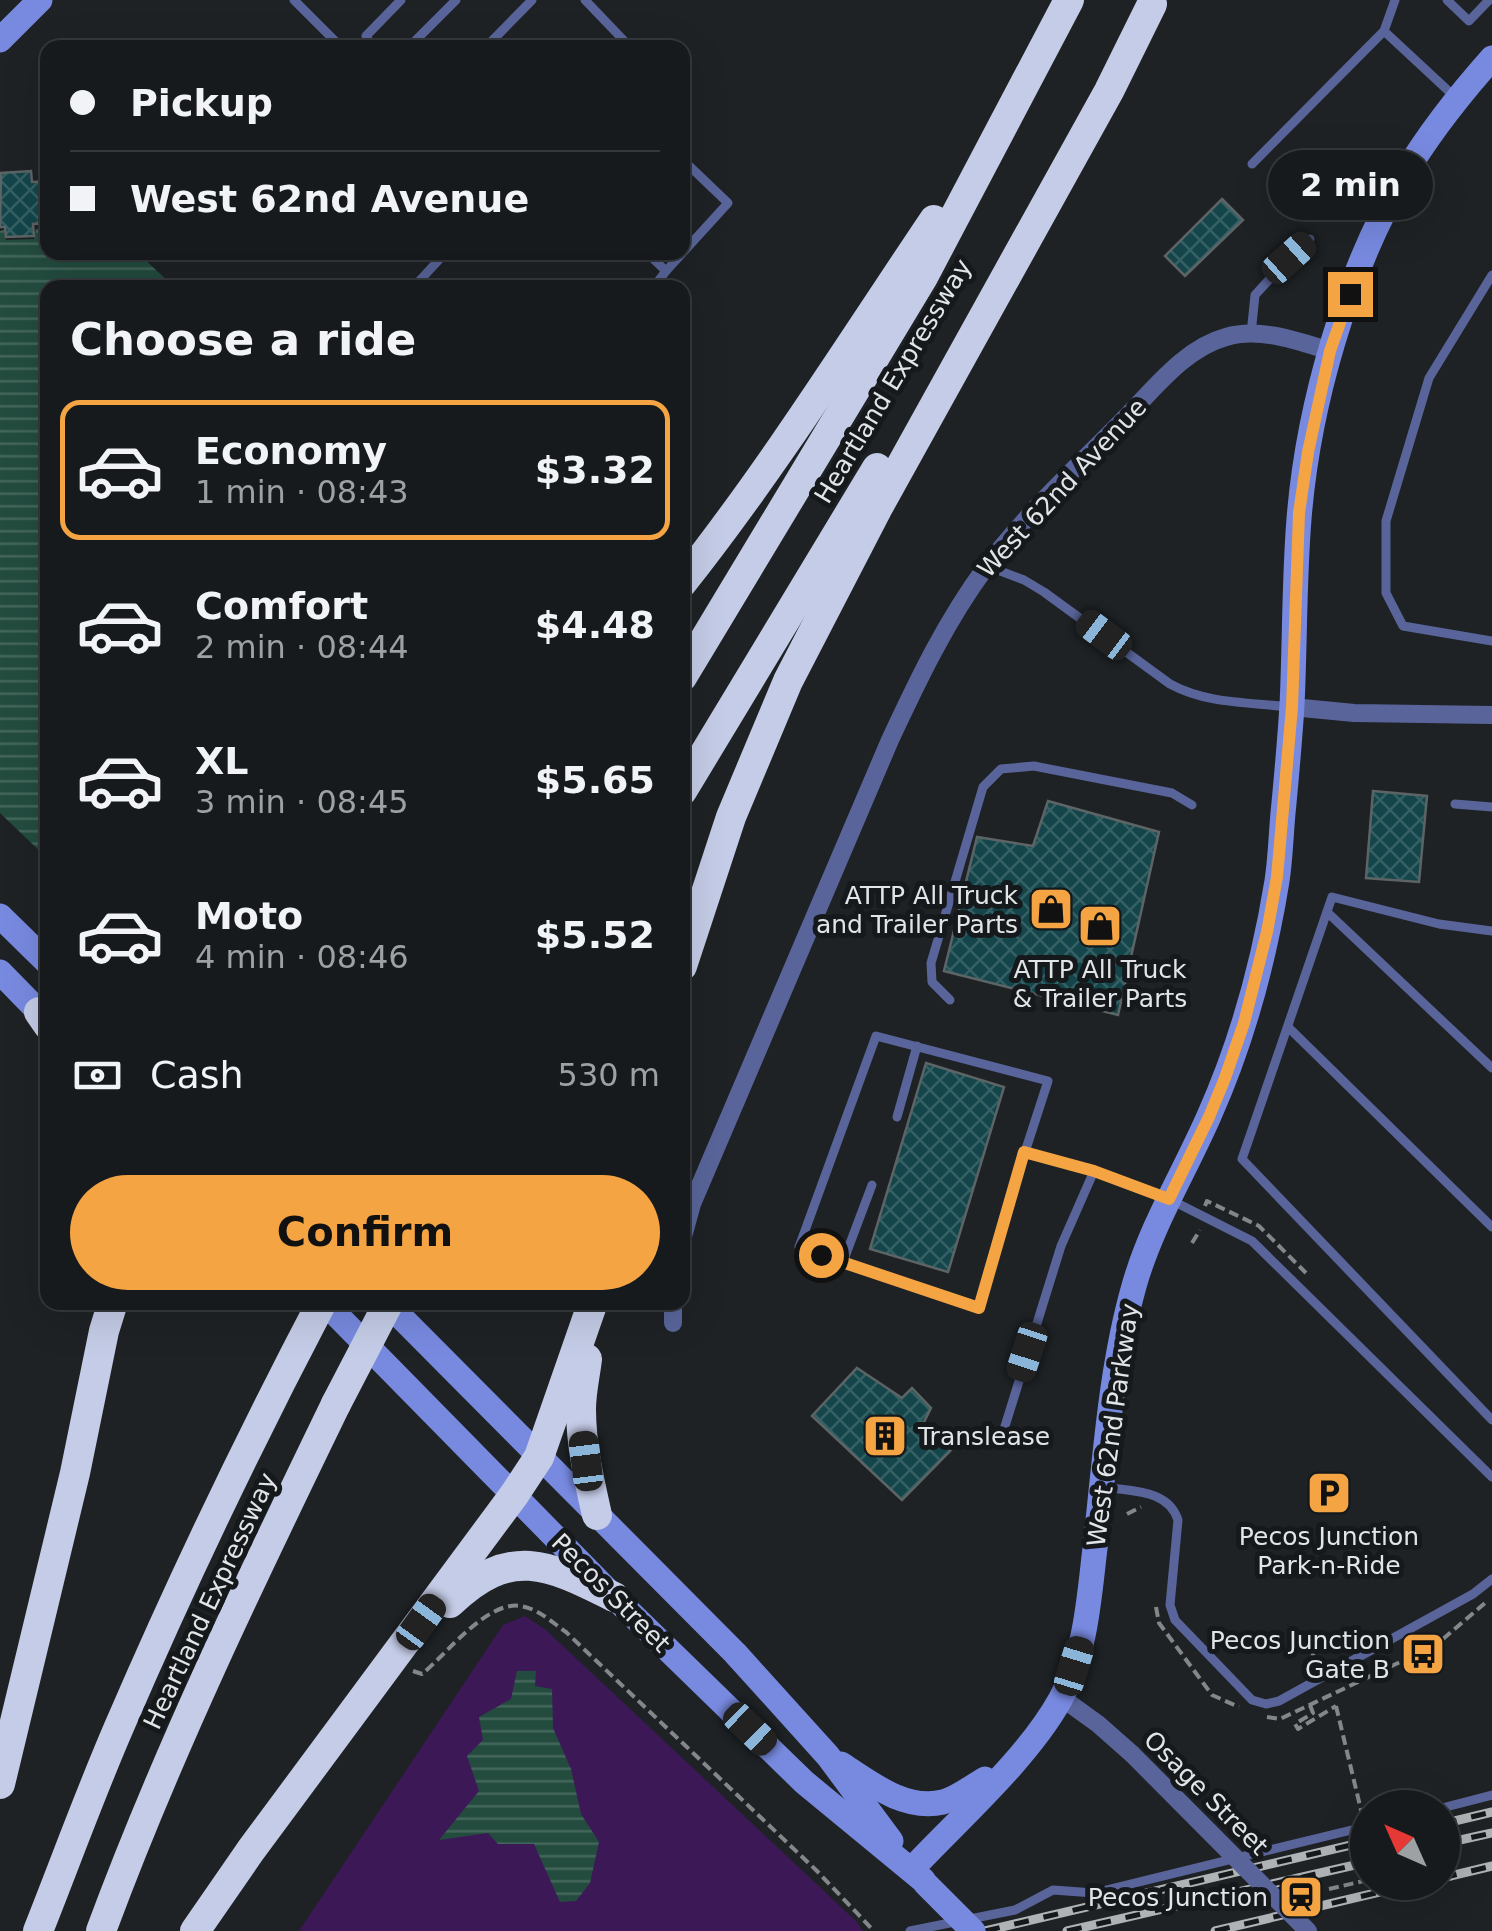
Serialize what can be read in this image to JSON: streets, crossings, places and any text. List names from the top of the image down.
{
  "streets": {
    "highway": ["Heartland Expressway"],
    "street": [
      "West 62nd Avenue",
      "West 62nd Parkway",
      "Pecos Street",
      "Osage Street"
    ]
  },
  "crossings": [
    ["West 62nd Avenue", "West 62nd Parkway"],
    ["West 62nd Parkway", "Pecos Street"],
    ["West 62nd Parkway", "Osage Street"]
  ],
  "places": {
    "shop": ["ATTP All Truck and Trailer Parts", "ATTP All Truck & Trailer Parts"],
    "building": ["Translease"],
    "parking": ["Pecos Junction Park-n-Ride"],
    "bus stop": ["Pecos Junction Gate B"],
    "station": ["Pecos Junction"]
  },
  "north": "top left",
  "page": {
    "banner": ["Pickup", "West 62nd Avenue"],
    "bubble": "2 min",
    "heading": "Choose a ride",
    "list": [
      {
        "name": "Economy",
        "note": "1 min · 08:43",
        "value": "$3.32"
      },
      {
        "name": "Comfort",
        "note": "2 min · 08:44",
        "value": "$4.48"
      },
      {
        "name": "XL",
        "note": "3 min · 08:45",
        "value": "$5.65"
      },
      {
        "name": "Moto",
        "note": "4 min · 08:46",
        "value": "$5.52"
      }
    ],
    "pay": ["Cash", "530 m"],
    "buttons": "Confirm"
  }
}
